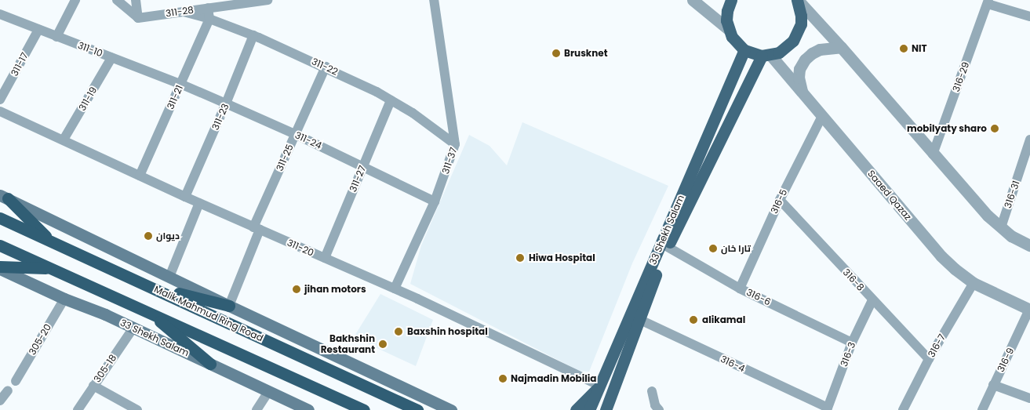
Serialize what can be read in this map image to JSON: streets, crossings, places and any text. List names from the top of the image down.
{
  "streets": {
    "highway": ["Malik Mahmud Ring Road"],
    "main road": ["33 Shekh Salam"],
    "street": [
      "311-28",
      "311-10",
      "311-17",
      "311-22",
      "316-29",
      "311-21",
      "311-19",
      "311-23",
      "311-24",
      "311-25",
      "311-37",
      "311-27",
      "316-31",
      "Saaed Qazaz",
      "316-5",
      "311-20",
      "316-8",
      "316-6",
      "305-20",
      "316-7",
      "316-3",
      "316-9",
      "316-4",
      "305-18"
    ]
  },
  "crossings": [
    ["311-28", "311-22"],
    ["311-10", "311-17"],
    ["311-10", "311-21"],
    ["311-10", "311-19"],
    ["311-10", "311-24"],
    ["311-22", "311-21"],
    ["311-22", "311-23"],
    ["311-22", "311-25"],
    ["311-22", "311-37"],
    ["311-22", "311-27"],
    ["311-21", "311-24"],
    ["311-21", "311-20"],
    ["311-19", "311-20"],
    ["311-23", "311-24"],
    ["311-23", "311-20"],
    ["311-24", "311-25"],
    ["311-24", "311-37"],
    ["311-24", "311-27"],
    ["311-25", "311-20"],
    ["311-37", "311-20"],
    ["311-27", "311-20"],
    ["Saaed Qazaz", "316-5"],
    ["Saaed Qazaz", "33 Shekh Salam"],
    ["Saaed Qazaz", "316-7"],
    ["Saaed Qazaz", "316-9"],
    ["316-5", "316-8"],
    ["316-5", "316-6"],
    ["33 Shekh Salam", "311-20"],
    ["33 Shekh Salam", "316-6"],
    ["33 Shekh Salam", "305-20"],
    ["33 Shekh Salam", "316-4"],
    ["33 Shekh Salam", "305-18"],
    ["316-8", "316-7"],
    ["316-8", "316-3"],
    ["316-6", "316-3"],
    ["316-3", "316-4"]
  ],
  "places": [
    "NIT",
    "Brusknet",
    "mobilyaty sharo",
    "دیوان",
    "تارا خان",
    "Hiwa Hospital",
    "jihan motors",
    "alikamal",
    "Baxshin hospital",
    "Bakhshin Restaurant",
    "Najmadin Mobilia"
  ]
}
